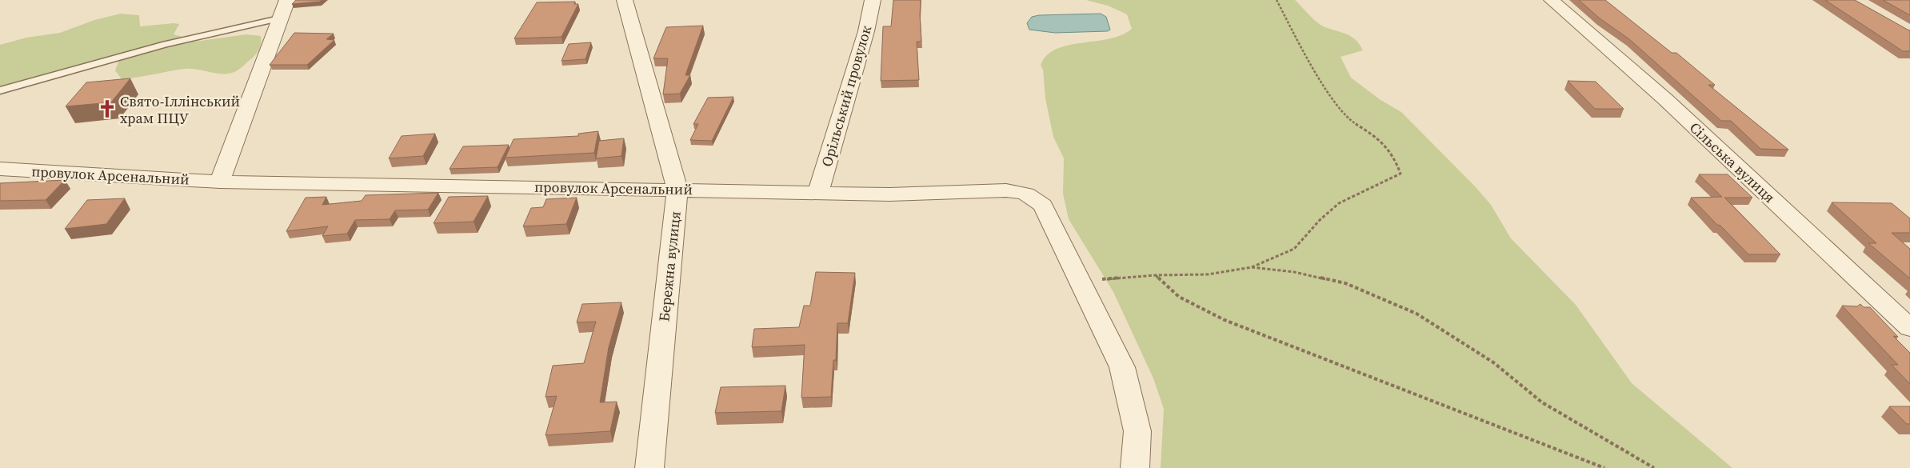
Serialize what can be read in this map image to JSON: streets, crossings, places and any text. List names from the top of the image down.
{
  "streets": {
    "street": [
      "Орільський провулок",
      "Сільська вулиця",
      "провулок Арсенальний",
      "Бережна вулиця"
    ]
  },
  "crossings": [
    ["Орільський провулок", "провулок Арсенальний"],
    ["провулок Арсенальний", "Бережна вулиця"]
  ],
  "places": {
    "church": ["Свято-Іллінський храм ПЦУ"]
  }
}
